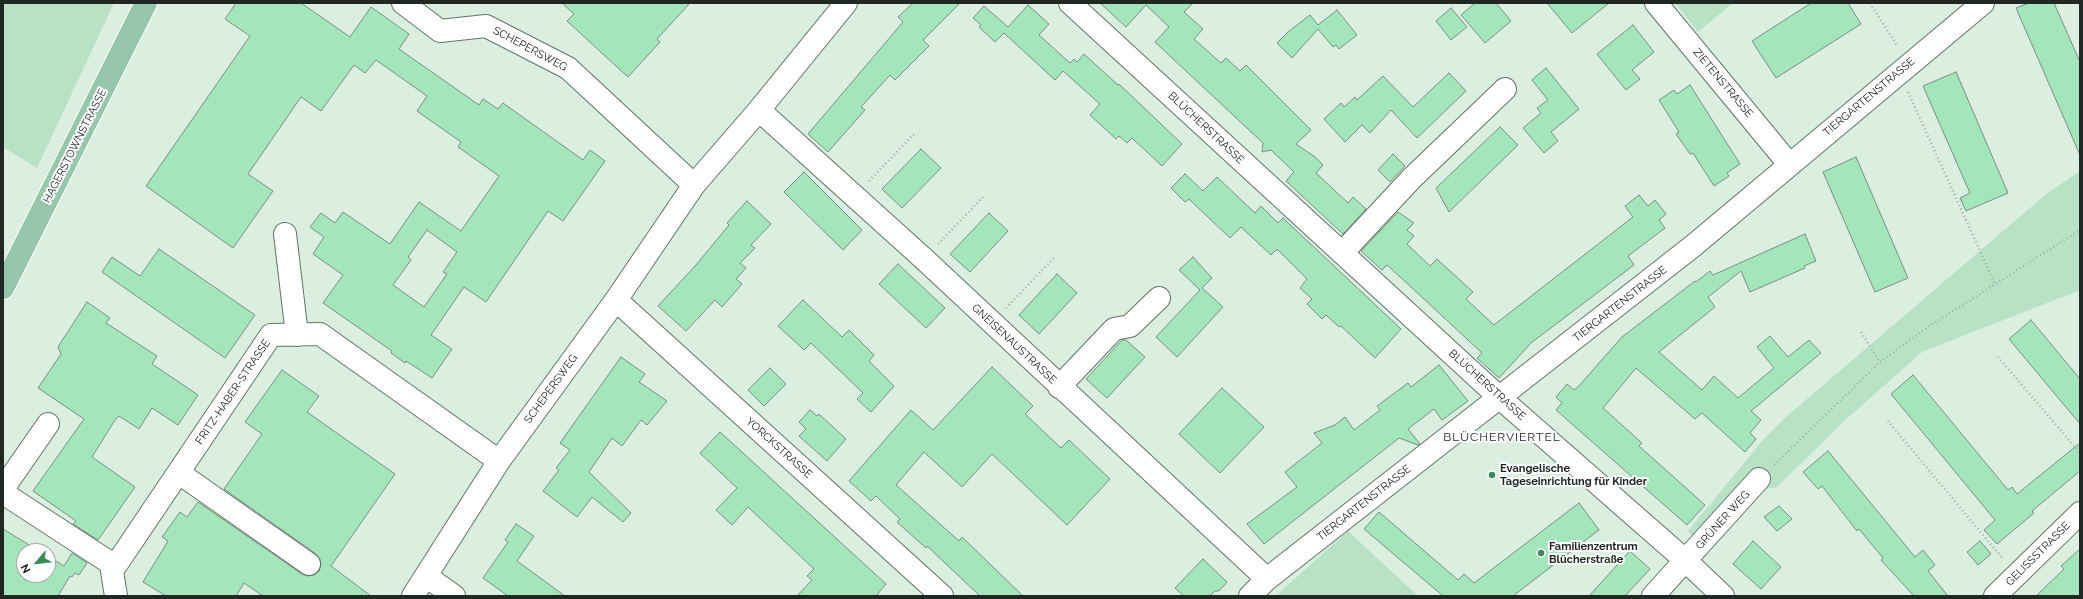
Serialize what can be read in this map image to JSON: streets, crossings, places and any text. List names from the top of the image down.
{
  "streets": {
    "main road": ["HAGERSTOWNSTRASSE"],
    "street": [
      "SCHEPERSWEG",
      "ZIETENSTRASSE",
      "TIERGARTENSTRASSE",
      "BLÜCHERSTRASSE",
      "GNEISENAUSTRASSE",
      "FRITZ-HABER-STRASSE",
      "YORCKSTRASSE",
      "GRÜNER WEG",
      "GELISSSTRASSE"
    ]
  },
  "crossings": [
    ["SCHEPERSWEG", "GNEISENAUSTRASSE"],
    ["SCHEPERSWEG", "FRITZ-HABER-STRASSE"],
    ["SCHEPERSWEG", "YORCKSTRASSE"],
    ["ZIETENSTRASSE", "TIERGARTENSTRASSE"],
    ["TIERGARTENSTRASSE", "BLÜCHERSTRASSE"],
    ["TIERGARTENSTRASSE", "GNEISENAUSTRASSE"],
    ["BLÜCHERSTRASSE", "GRÜNER WEG"]
  ],
  "districts": ["BLÜCHERVIERTEL"],
  "places": ["Evangelische Tageseinrichtung für Kinder", "Familienzentrum Blücherstraße"],
  "north": "bottom left"
}
